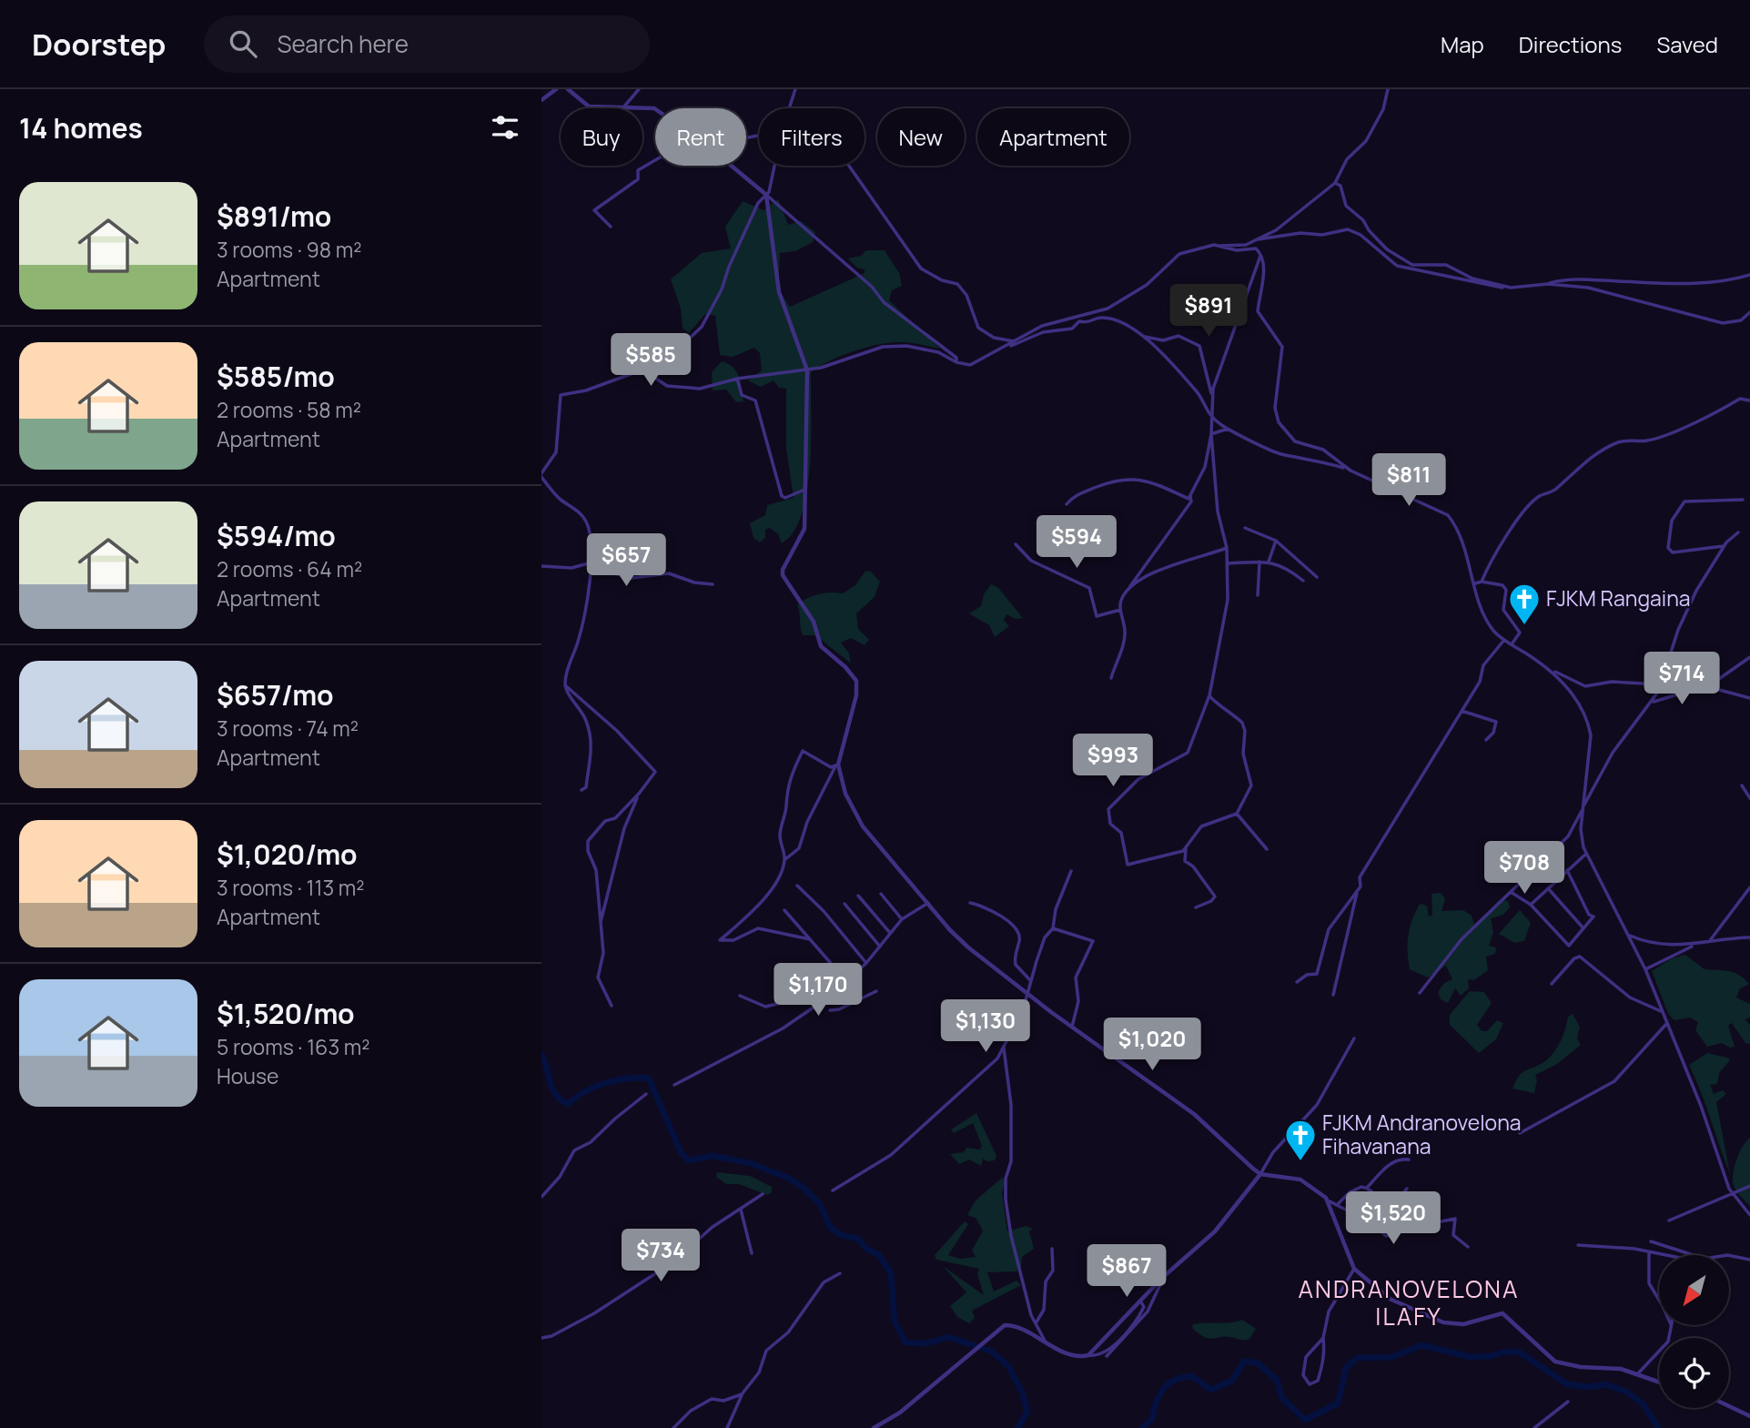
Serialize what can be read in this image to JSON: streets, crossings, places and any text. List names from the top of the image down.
{
  "districts": ["ANDRANOVELONA ILAFY"],
  "places": {
    "church": ["FJKM Rangaina", "FJKM Andranovelona Fihavanana"]
  },
  "north": "bottom left",
  "page": {
    "header": "Doorstep",
    "search": "Search here",
    "nav": ["Map", "Directions", "Saved"],
    "heading": "14 homes",
    "chip": [
      "Buy",
      "Rent",
      "Filters",
      "New",
      "Apartment"
    ],
    "list": [
      {
        "name": "$891/mo",
        "note": "3 rooms · 98 m² · Apartment"
      },
      {
        "name": "$585/mo",
        "note": "2 rooms · 58 m² · Apartment"
      },
      {
        "name": "$594/mo",
        "note": "2 rooms · 64 m² · Apartment"
      },
      {
        "name": "$657/mo",
        "note": "3 rooms · 74 m² · Apartment"
      },
      {
        "name": "$1,020/mo",
        "note": "3 rooms · 113 m² · Apartment"
      },
      {
        "name": "$1,520/mo",
        "note": "5 rooms · 163 m² · House"
      }
    ],
    "price": [
      "$891",
      "$585",
      "$811",
      "$594",
      "$657",
      "$714",
      "$993",
      "$708",
      "$1,170",
      "$1,130",
      "$1,020",
      "$1,520",
      "$734",
      "$867"
    ]
  }
}
